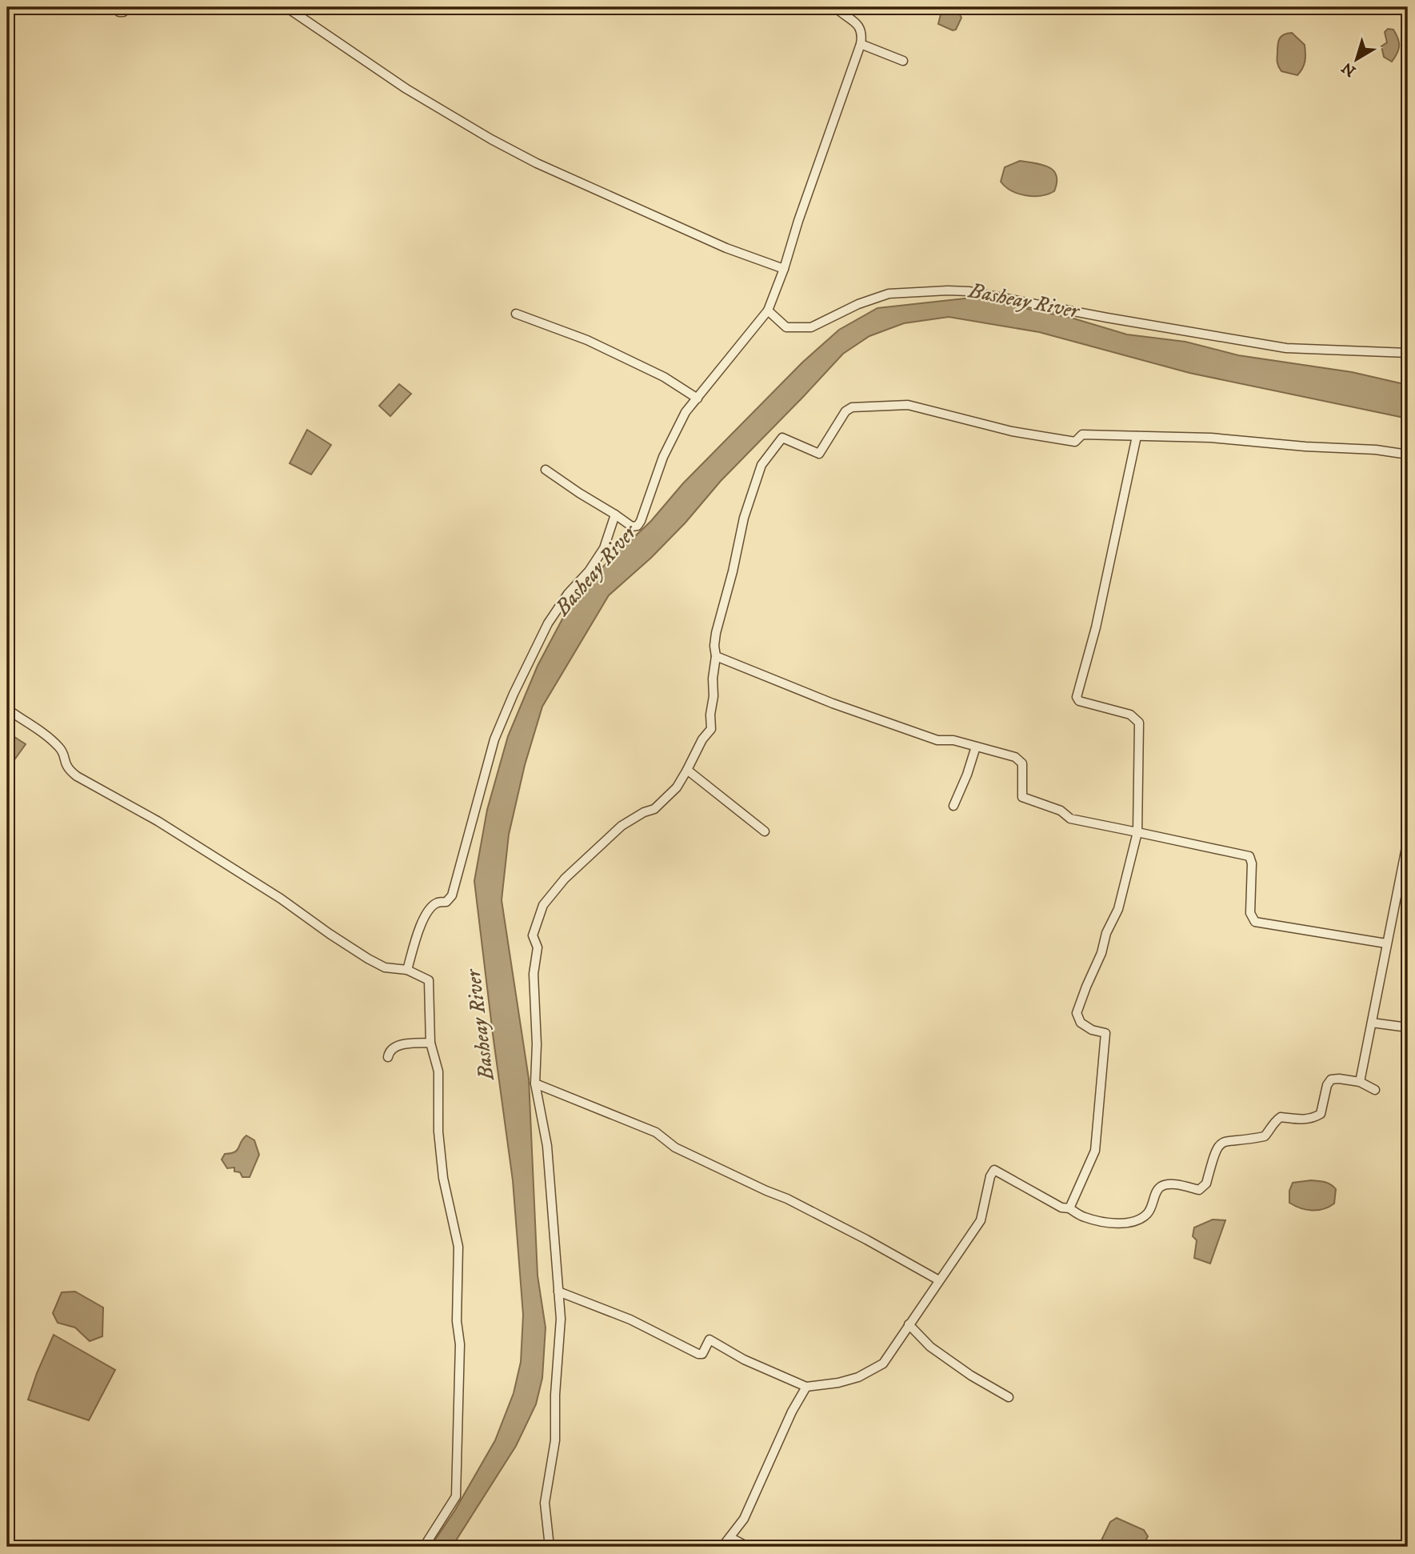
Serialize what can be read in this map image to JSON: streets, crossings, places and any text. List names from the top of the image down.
{
  "water": ["Basheay River"],
  "north": "bottom left"
}
